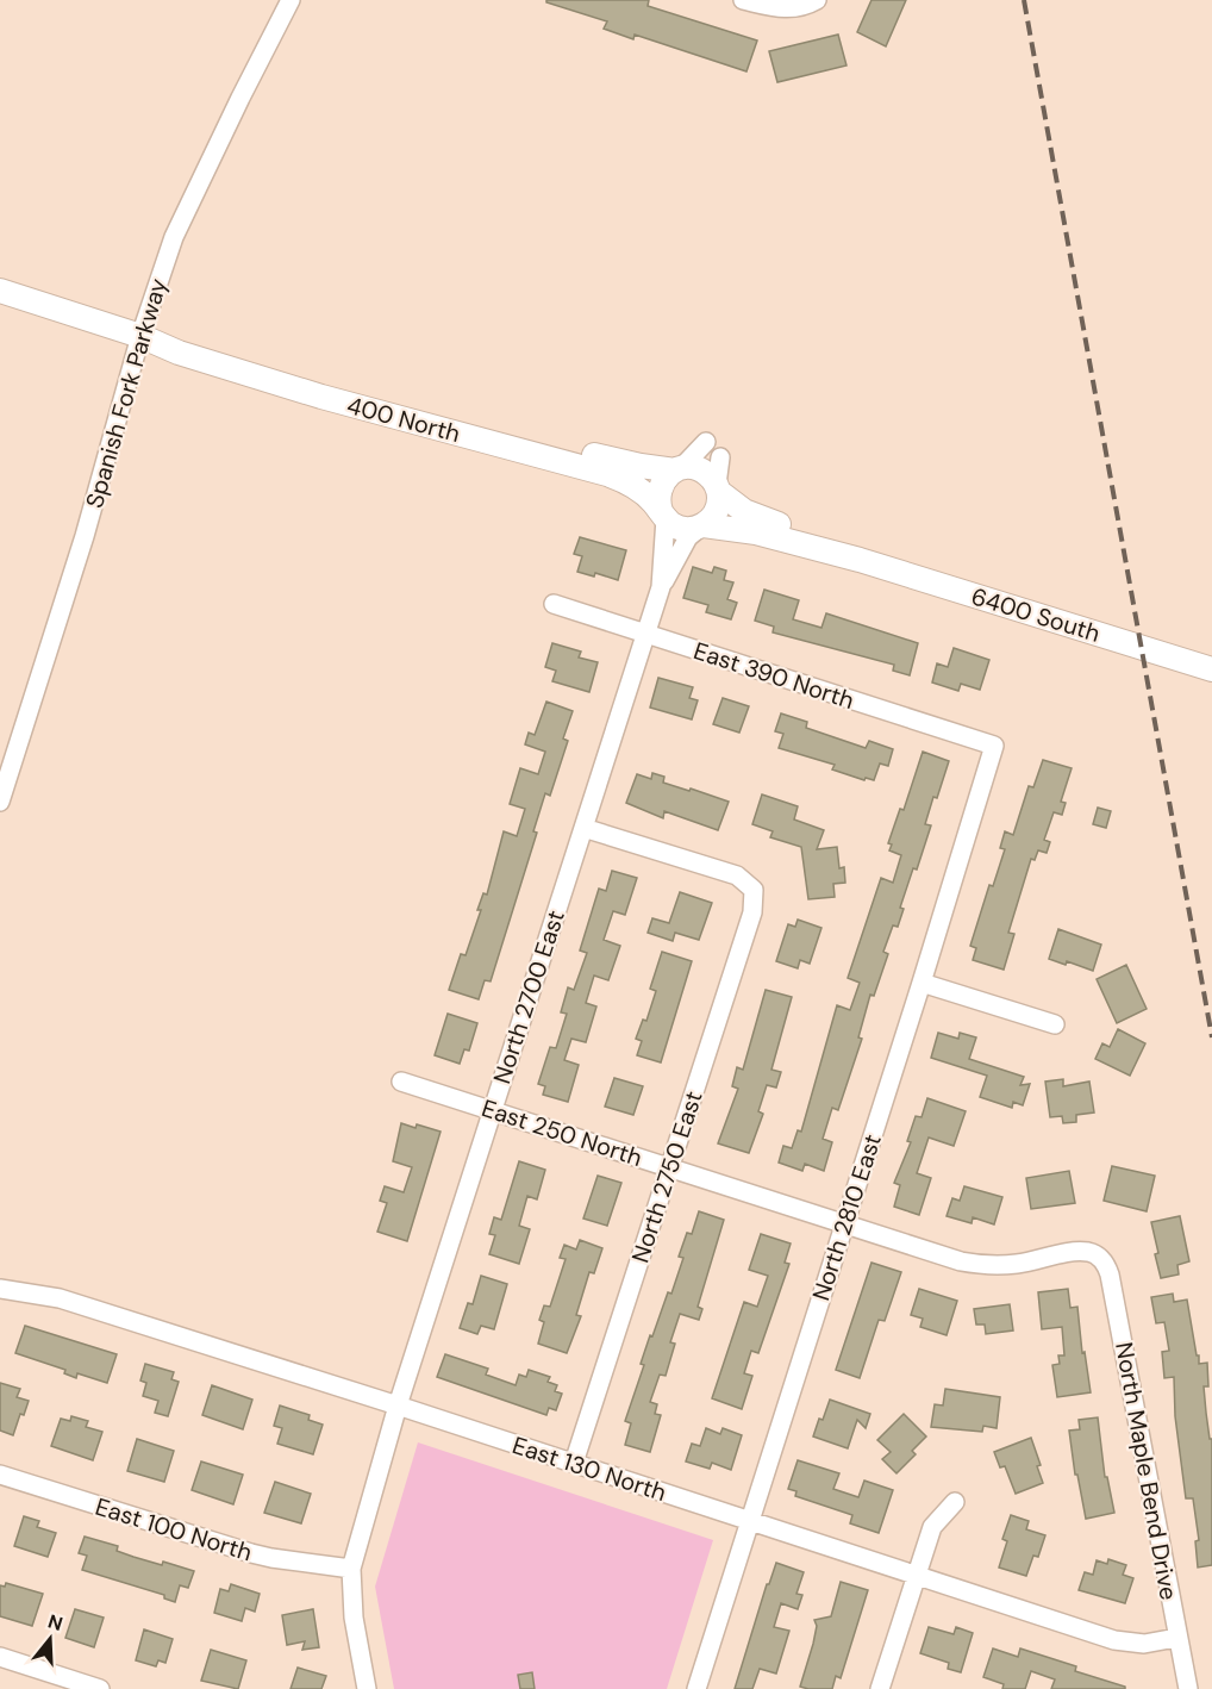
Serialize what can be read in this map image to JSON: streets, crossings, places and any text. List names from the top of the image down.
{
  "streets": {
    "main road": ["400 North", "6400 South"],
    "street": [
      "Spanish Fork Parkway",
      "East 390 North",
      "North 2700 East",
      "East 250 North",
      "North 2750 East",
      "North 2810 East",
      "East 130 North",
      "North Maple Bend Drive",
      "East 100 North"
    ]
  },
  "crossings": [
    ["Spanish Fork Parkway", "400 North"],
    ["400 North", "6400 South"],
    ["400 North", "North 2700 East"],
    ["6400 South", "North 2700 East"],
    ["East 390 North", "North 2700 East"],
    ["East 390 North", "North 2810 East"],
    ["North 2700 East", "East 250 North"],
    ["North 2700 East", "North 2750 East"],
    ["North 2700 East", "East 130 North"],
    ["North 2700 East", "East 100 North"],
    ["East 250 North", "North 2750 East"],
    ["East 250 North", "North 2810 East"],
    ["East 250 North", "North Maple Bend Drive"],
    ["North 2750 East", "East 130 North"],
    ["North 2810 East", "East 130 North"],
    ["East 130 North", "North Maple Bend Drive"]
  ],
  "north": "top"
}
